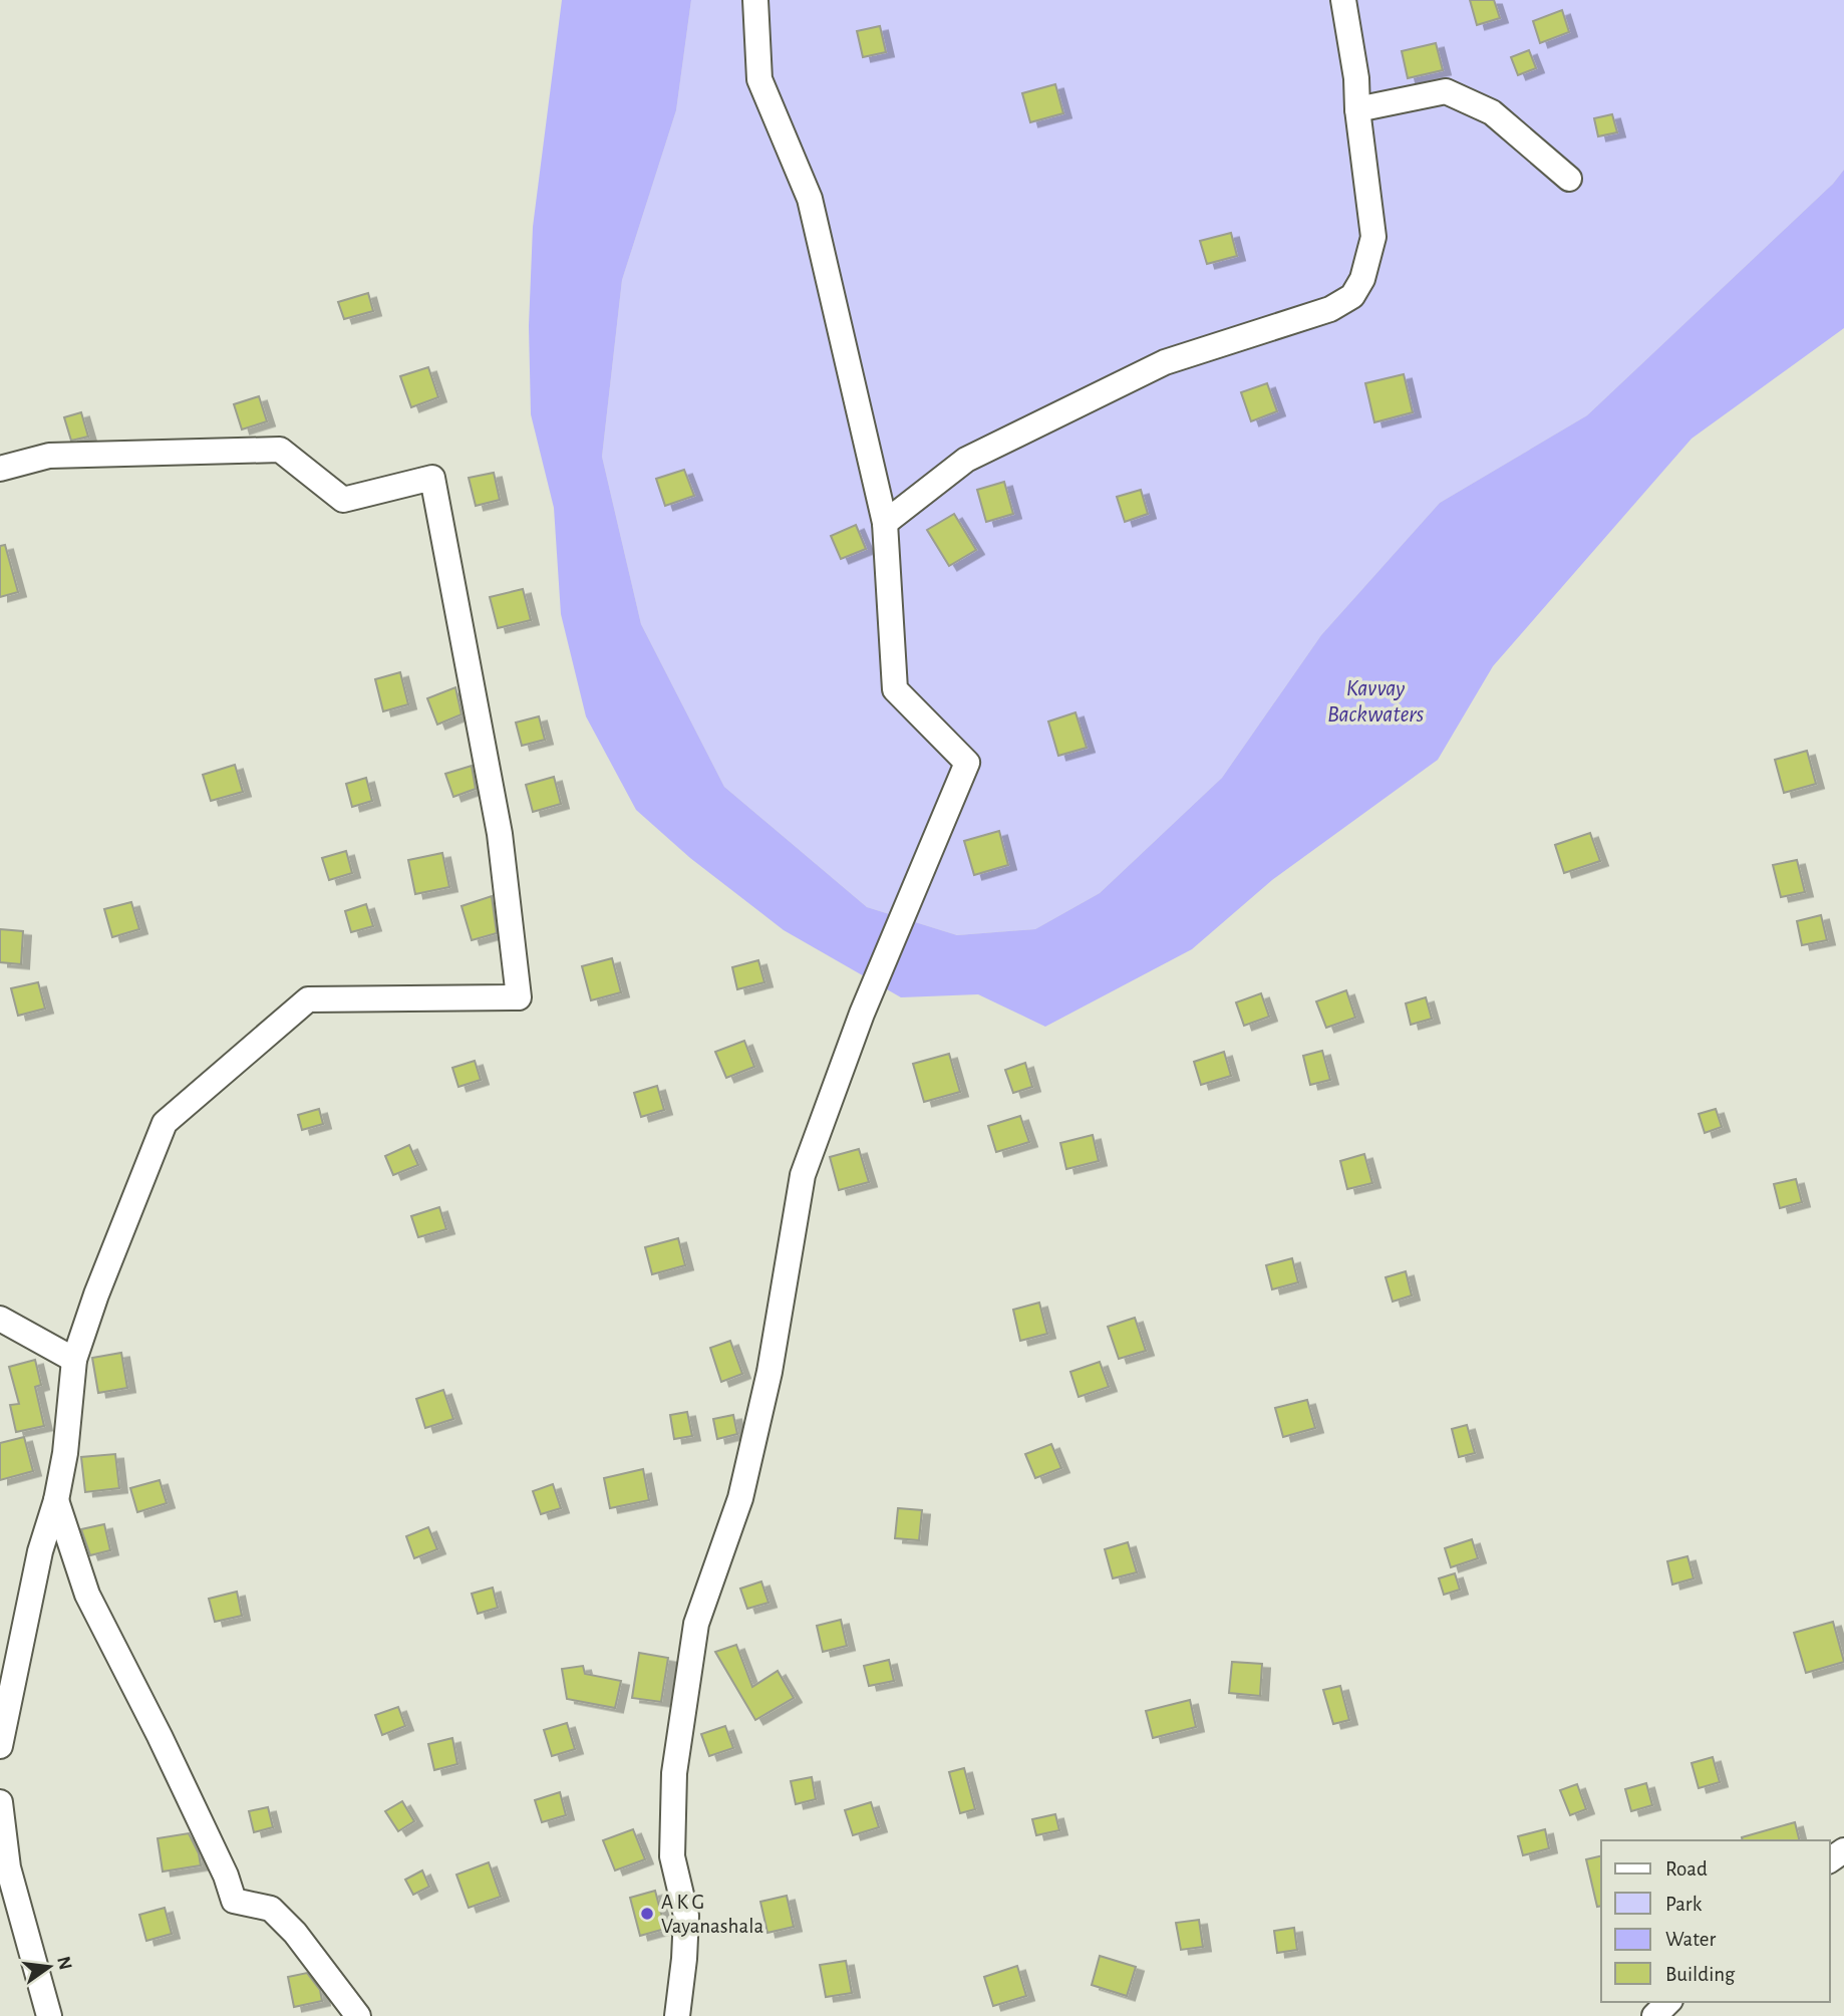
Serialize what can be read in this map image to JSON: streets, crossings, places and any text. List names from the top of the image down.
{
  "water": ["Kavvay Backwaters"],
  "places": ["A K G Vayanashala"],
  "legend": [
    "Road",
    "Park",
    "Water",
    "Building"
  ],
  "north": "right"
}
